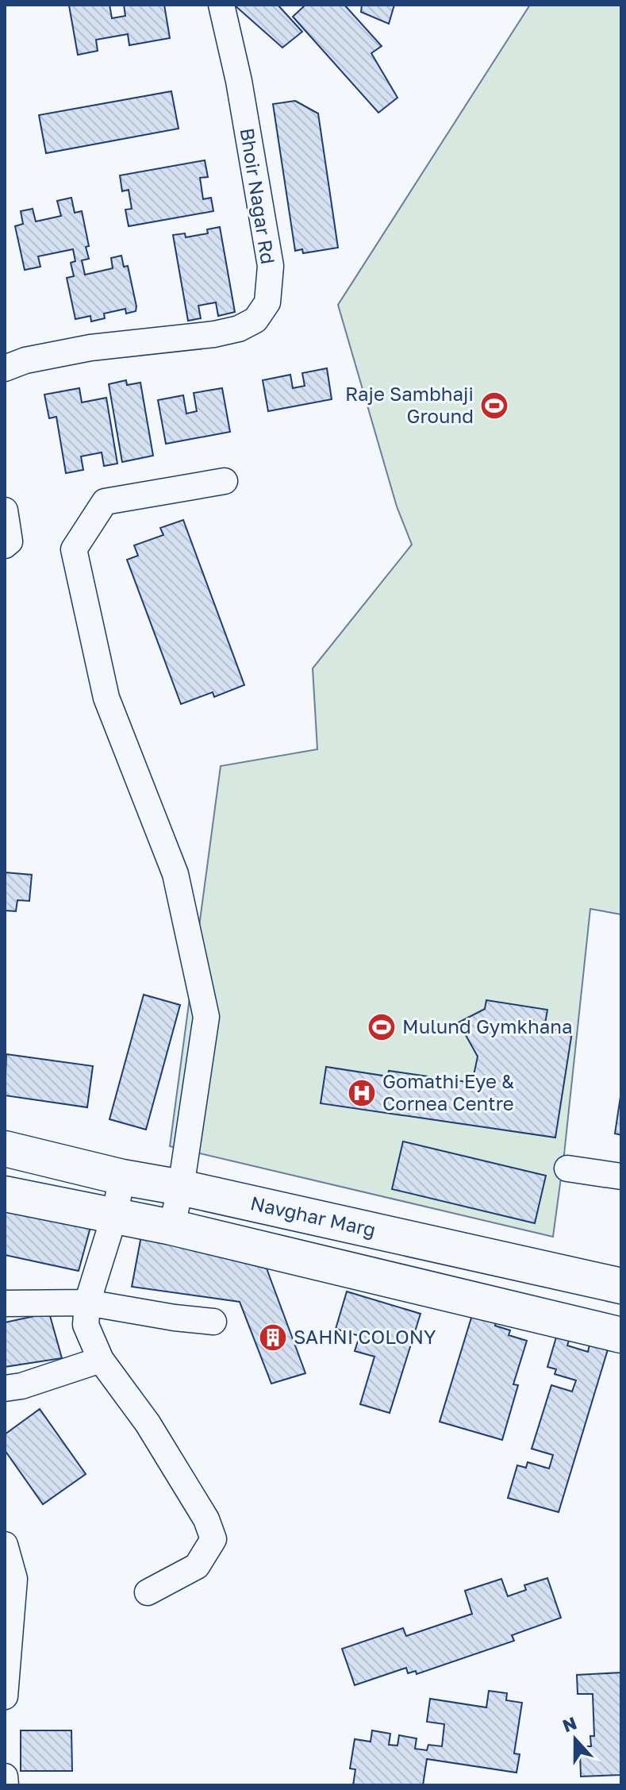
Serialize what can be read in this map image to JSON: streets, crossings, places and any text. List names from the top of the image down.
{
  "streets": {
    "main road": ["Navghar Marg"],
    "street": ["Bhoir Nagar Rd"]
  },
  "places": {
    "sports": ["Raje Sambhaji Ground", "Mulund Gymkhana"],
    "hospital": ["Gomathi Eye & Cornea Centre"],
    "building": ["SAHNI COLONY"]
  },
  "north": "top"
}
